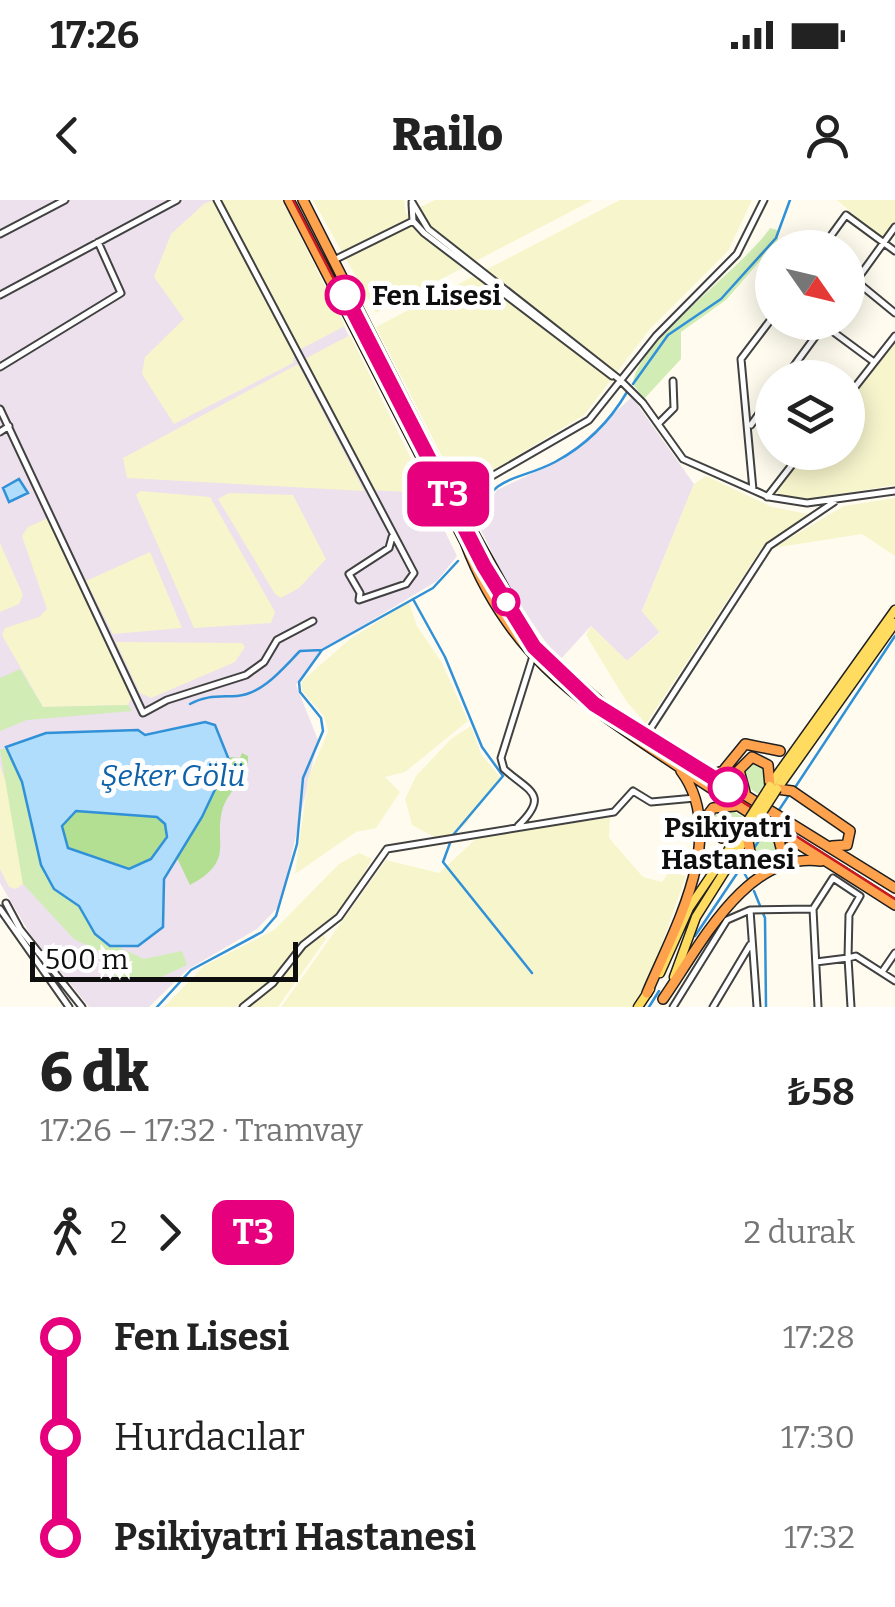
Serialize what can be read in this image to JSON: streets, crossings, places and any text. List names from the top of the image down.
{
  "water": ["Şeker Gölü"],
  "places": ["Fen Lisesi", "Psikiyatri Hastanesi"],
  "lines": ["tram line T3"],
  "scale_bar": "500 m",
  "north": "bottom right",
  "page": {
    "status": "17:26",
    "header": "Railo",
    "on_map": "T3",
    "scale": "500 m",
    "heading": ["6 dk", "17:26 – 17:32 · Tramvay", "₺58"],
    "legs": ["2", "T3", "2 durak"],
    "list": [
      {
        "name": "Fen Lisesi",
        "value": "17:28"
      },
      {
        "name": "Hurdacılar",
        "value": "17:30"
      },
      {
        "name": "Psikiyatri Hastanesi",
        "value": "17:32"
      }
    ]
  }
}
